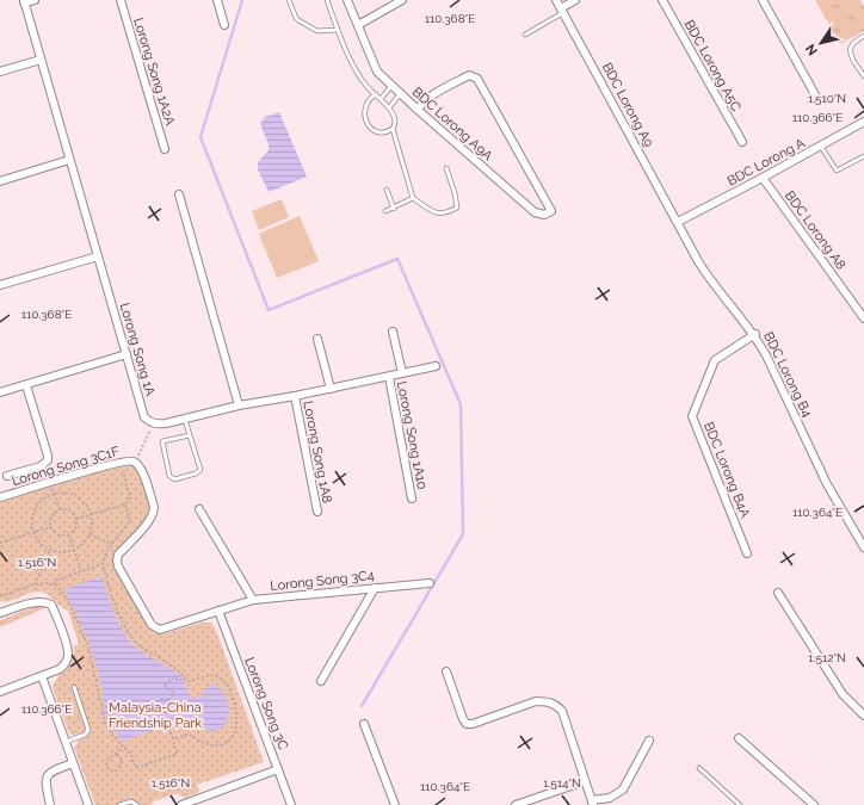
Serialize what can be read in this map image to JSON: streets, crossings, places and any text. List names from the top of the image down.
{
  "streets": {
    "street": [
      "BDC Lorong A5C",
      "Lorong Song 1A2A",
      "BDC Lorong A9",
      "BDC Lorong A9A",
      "BDC Lorong A",
      "BDC Lorong A8",
      "Lorong Song 1A",
      "BDC Lorong B4",
      "Lorong Song 1A10",
      "Lorong Song 1A8",
      "Lorong Song 3C1F",
      "BDC Lorong B4A",
      "Lorong Song 3C4",
      "Lorong Song 3C"
    ]
  },
  "crossings": [
    ["BDC Lorong A9", "BDC Lorong A"],
    ["BDC Lorong A9", "BDC Lorong B4"],
    ["BDC Lorong A", "BDC Lorong A8"],
    ["BDC Lorong A", "BDC Lorong B4"],
    ["BDC Lorong B4", "BDC Lorong B4A"],
    ["Lorong Song 3C1F", "Lorong Song 3C4"],
    ["Lorong Song 3C1F", "Lorong Song 3C"],
    ["Lorong Song 3C4", "Lorong Song 3C"]
  ],
  "parks": ["Malaysia-China Friendship Park"],
  "north": "bottom left",
  "coordinates": [
    "110.368°E",
    "1.510°N",
    "110.366°E",
    "110.364°E",
    "1.516°N",
    "1.512°N",
    "1.514°N"
  ]
}
